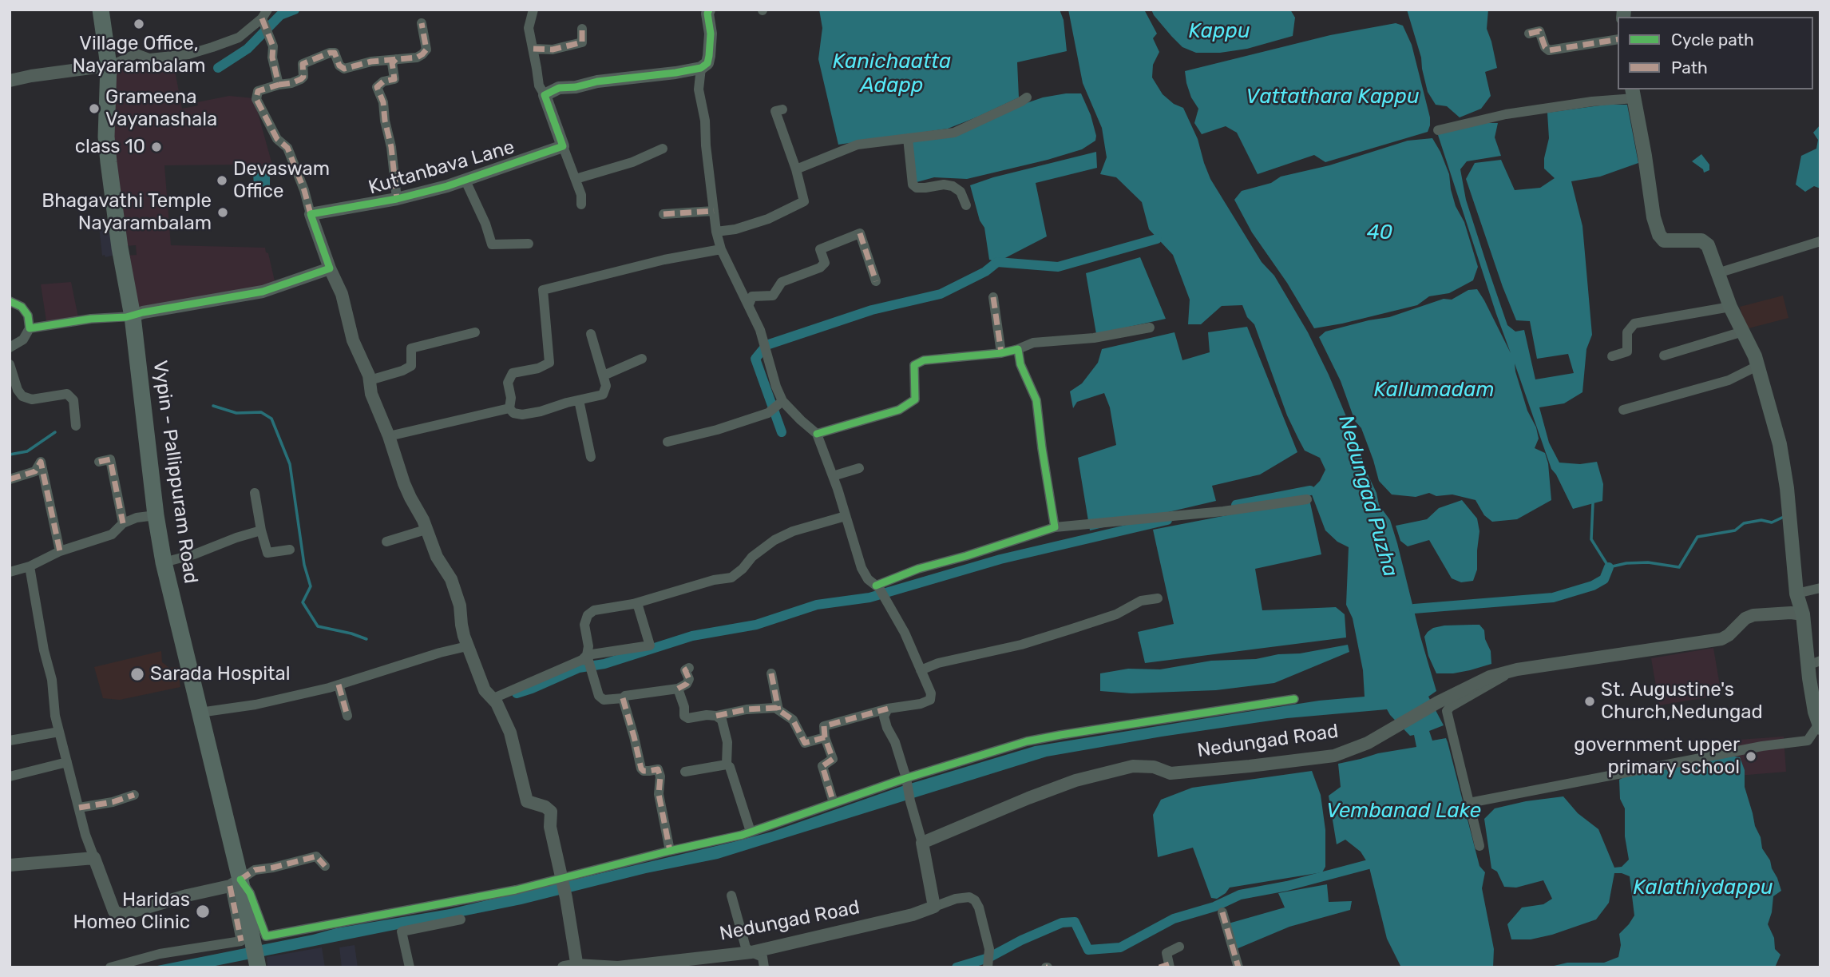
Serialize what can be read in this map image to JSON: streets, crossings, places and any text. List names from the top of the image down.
{
  "streets": {
    "main road": ["Vypin - Pallippuram Road"],
    "street": ["Kuttanbava Lane", "Nedungad Road"]
  },
  "water": [
    "Kappu",
    "Kanichaatta Adapp",
    "Vattathara Kappu",
    "40",
    "Kallumadam",
    "Nedungad Puzha",
    "Vembanad Lake",
    "Kalathiydappu"
  ],
  "places": [
    "Village Office, Nayarambalam",
    "Grameena Vayanashala",
    "class 10",
    "Devaswam Office",
    "Bhagavathi Temple Nayarambalam",
    "Sarada Hospital",
    "St. Augustine's Church,Nedungad",
    "government upper primary school",
    "Haridas Homeo Clinic"
  ],
  "legend": ["Cycle path", "Path"]
}
